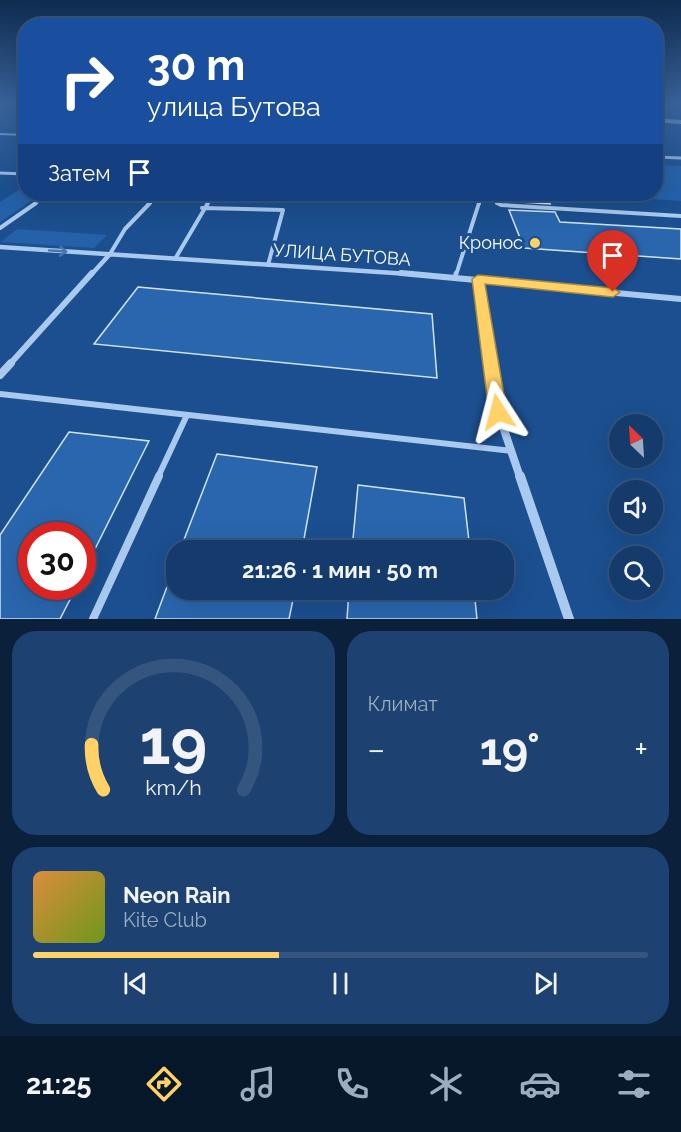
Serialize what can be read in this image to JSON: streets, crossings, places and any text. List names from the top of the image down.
{
  "streets": {
    "street": ["УЛИЦА БУТОВА"]
  },
  "places": ["Кронос"],
  "north": "top left",
  "page": {
    "turn": ["30 m", "улица Бутова"],
    "then": "Затем",
    "limit": "30",
    "trip": "21:26 · 1 мин · 50 m",
    "tile": "Климат",
    "heat": ["−", "19°", "+"],
    "song": ["Neon Rain", "Kite Club"],
    "tabs": "21:25",
    "gauge": ["19", "km/h"]
  }
}
